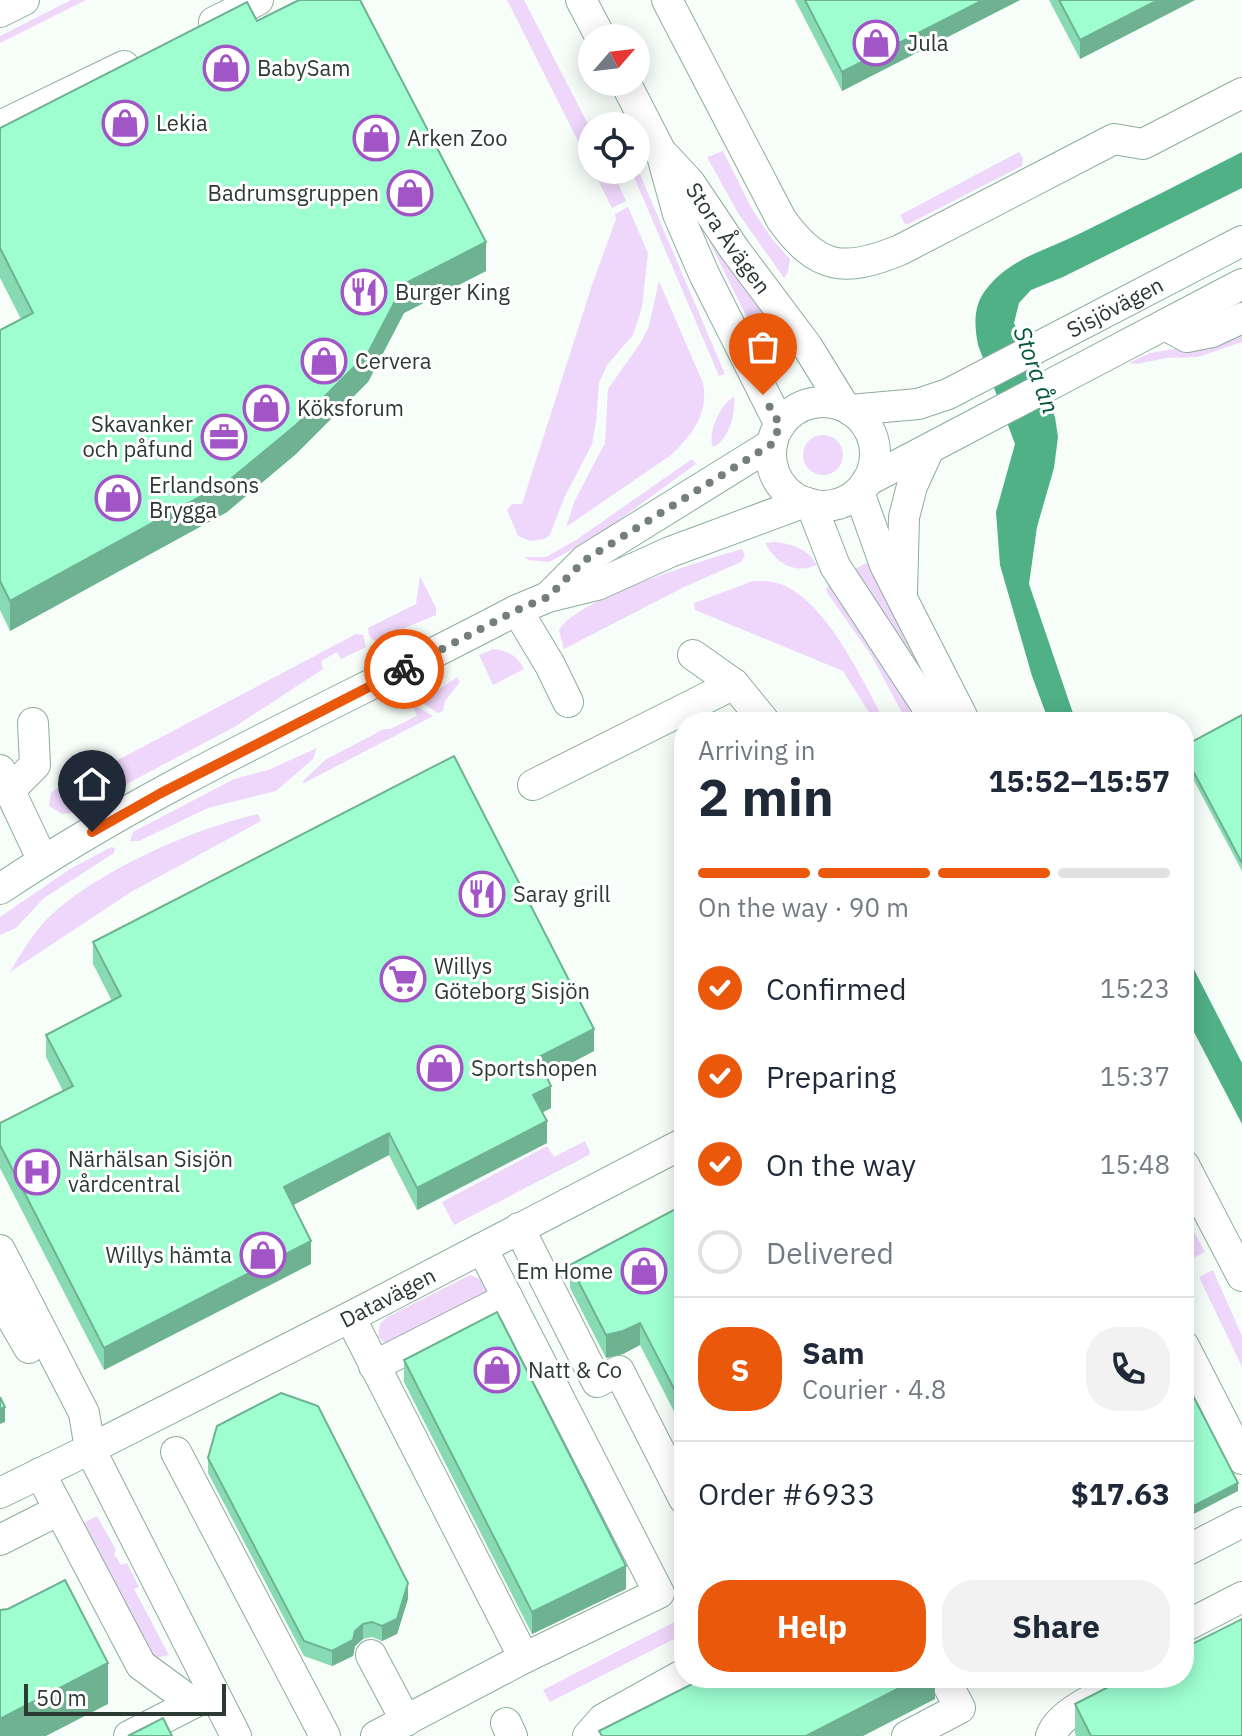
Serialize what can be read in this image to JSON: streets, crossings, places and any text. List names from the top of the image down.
{
  "streets": {
    "street": ["Stora Åvägen", "Sisjövägen", "Datavägen"]
  },
  "crossings": [
    ["Stora Åvägen", "Sisjövägen"]
  ],
  "water": ["Stora ån"],
  "places": {
    "shop": [
      "Jula",
      "BabySam",
      "Lekia",
      "Arken Zoo",
      "Badrumsgruppen",
      "Cervera",
      "Köksforum",
      "Erlandsons Brygga",
      "Sportshopen",
      "Willys hämta",
      "Em Home",
      "Natt & Co"
    ],
    "restaurant": ["Burger King", "Saray grill"],
    "office": ["Skavanker och påfund"],
    "supermarket": ["Willys Göteborg Sisjön"],
    "hospital": ["Närhälsan Sisjön vårdcentral"]
  },
  "scale_bar": "50 m",
  "north": "top right",
  "page": {
    "heading": ["2 min", "Arriving in", "15:52–15:57"],
    "panel": [
      "Sam",
      "Courier · 4.8",
      "Order #6933",
      "$17.63"
    ],
    "bar": "On the way · 90 m",
    "list": [
      ["Confirmed", "15:23"],
      ["Preparing", "15:37"],
      ["On the way", "15:48"],
      "Delivered"
    ],
    "round": "S",
    "buttons": ["Help", "Share"],
    "scale": "50 m"
  }
}
